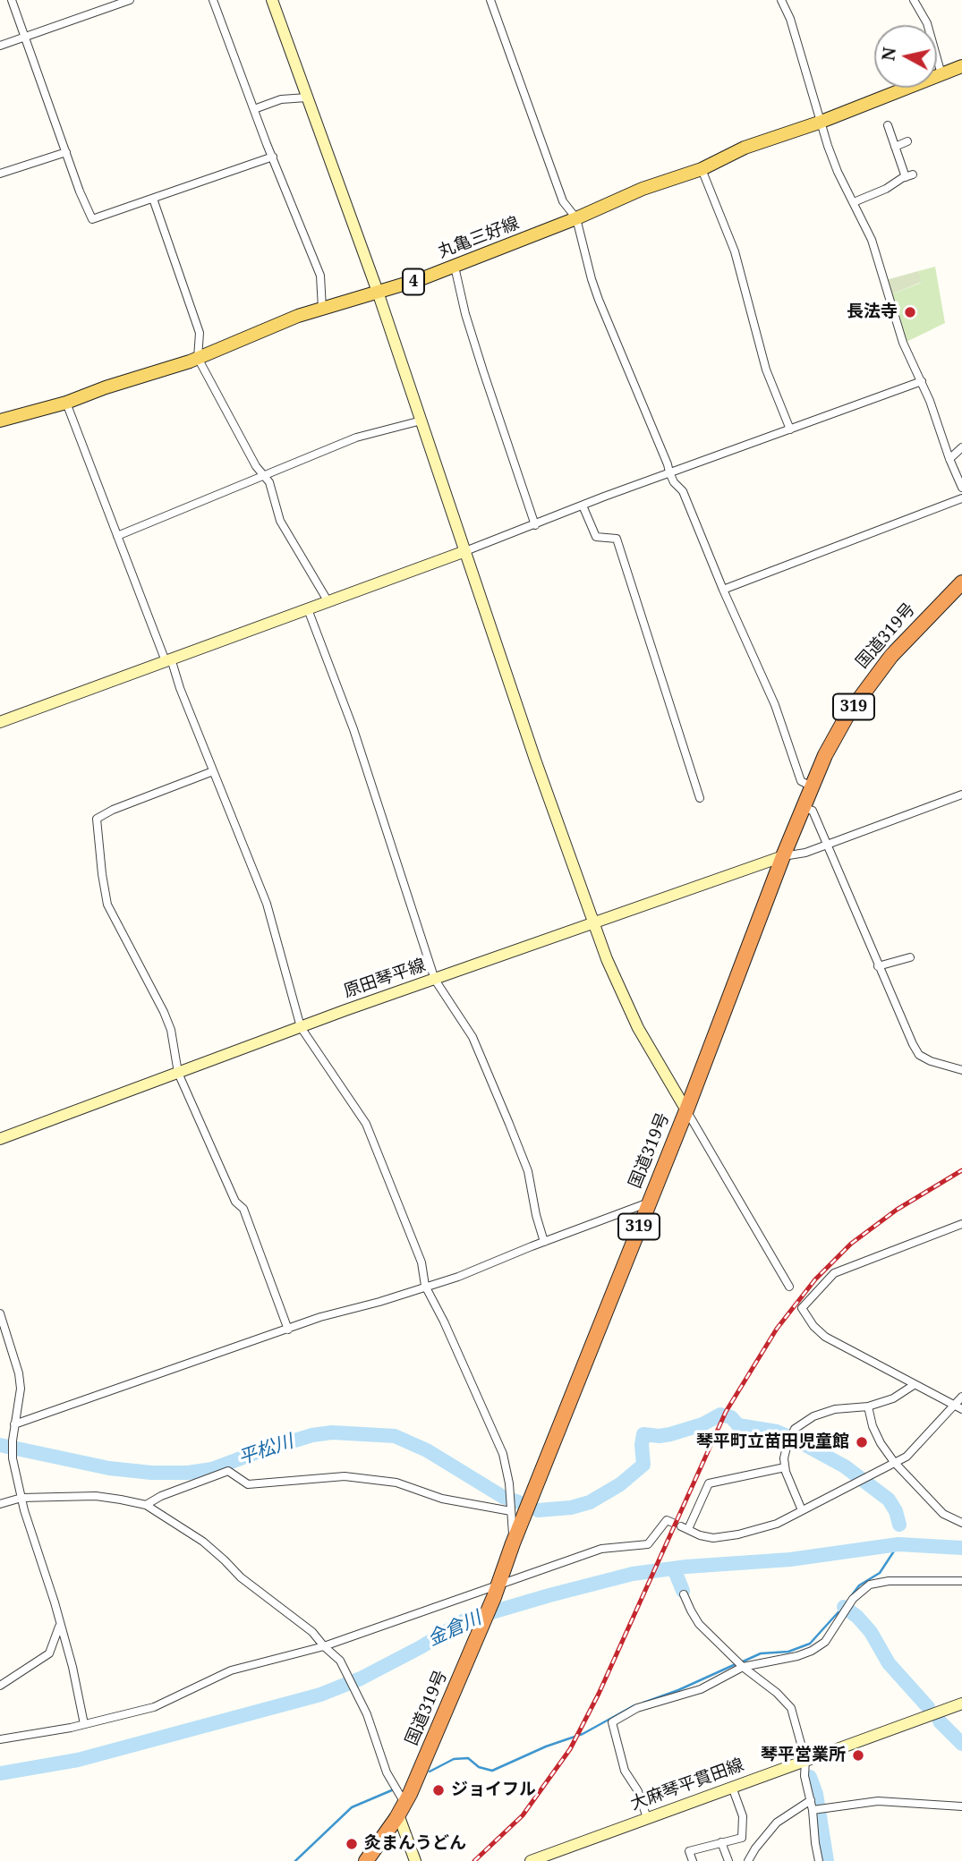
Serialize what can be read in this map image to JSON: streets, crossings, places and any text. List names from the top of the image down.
{
  "streets": {
    "highway": ["国道319号", "319"],
    "main road": ["丸亀三好線", "4"],
    "street": ["原田琴平線", "大麻琴平貫田線"]
  },
  "crossings": [
    ["国道319号", "原田琴平線"]
  ],
  "water": ["平松川", "金倉川"],
  "places": [
    "長法寺",
    "琴平町立苗田児童館",
    "琴平営業所",
    "ジョイフル",
    "灸まんうどん"
  ],
  "north": "left"
}
